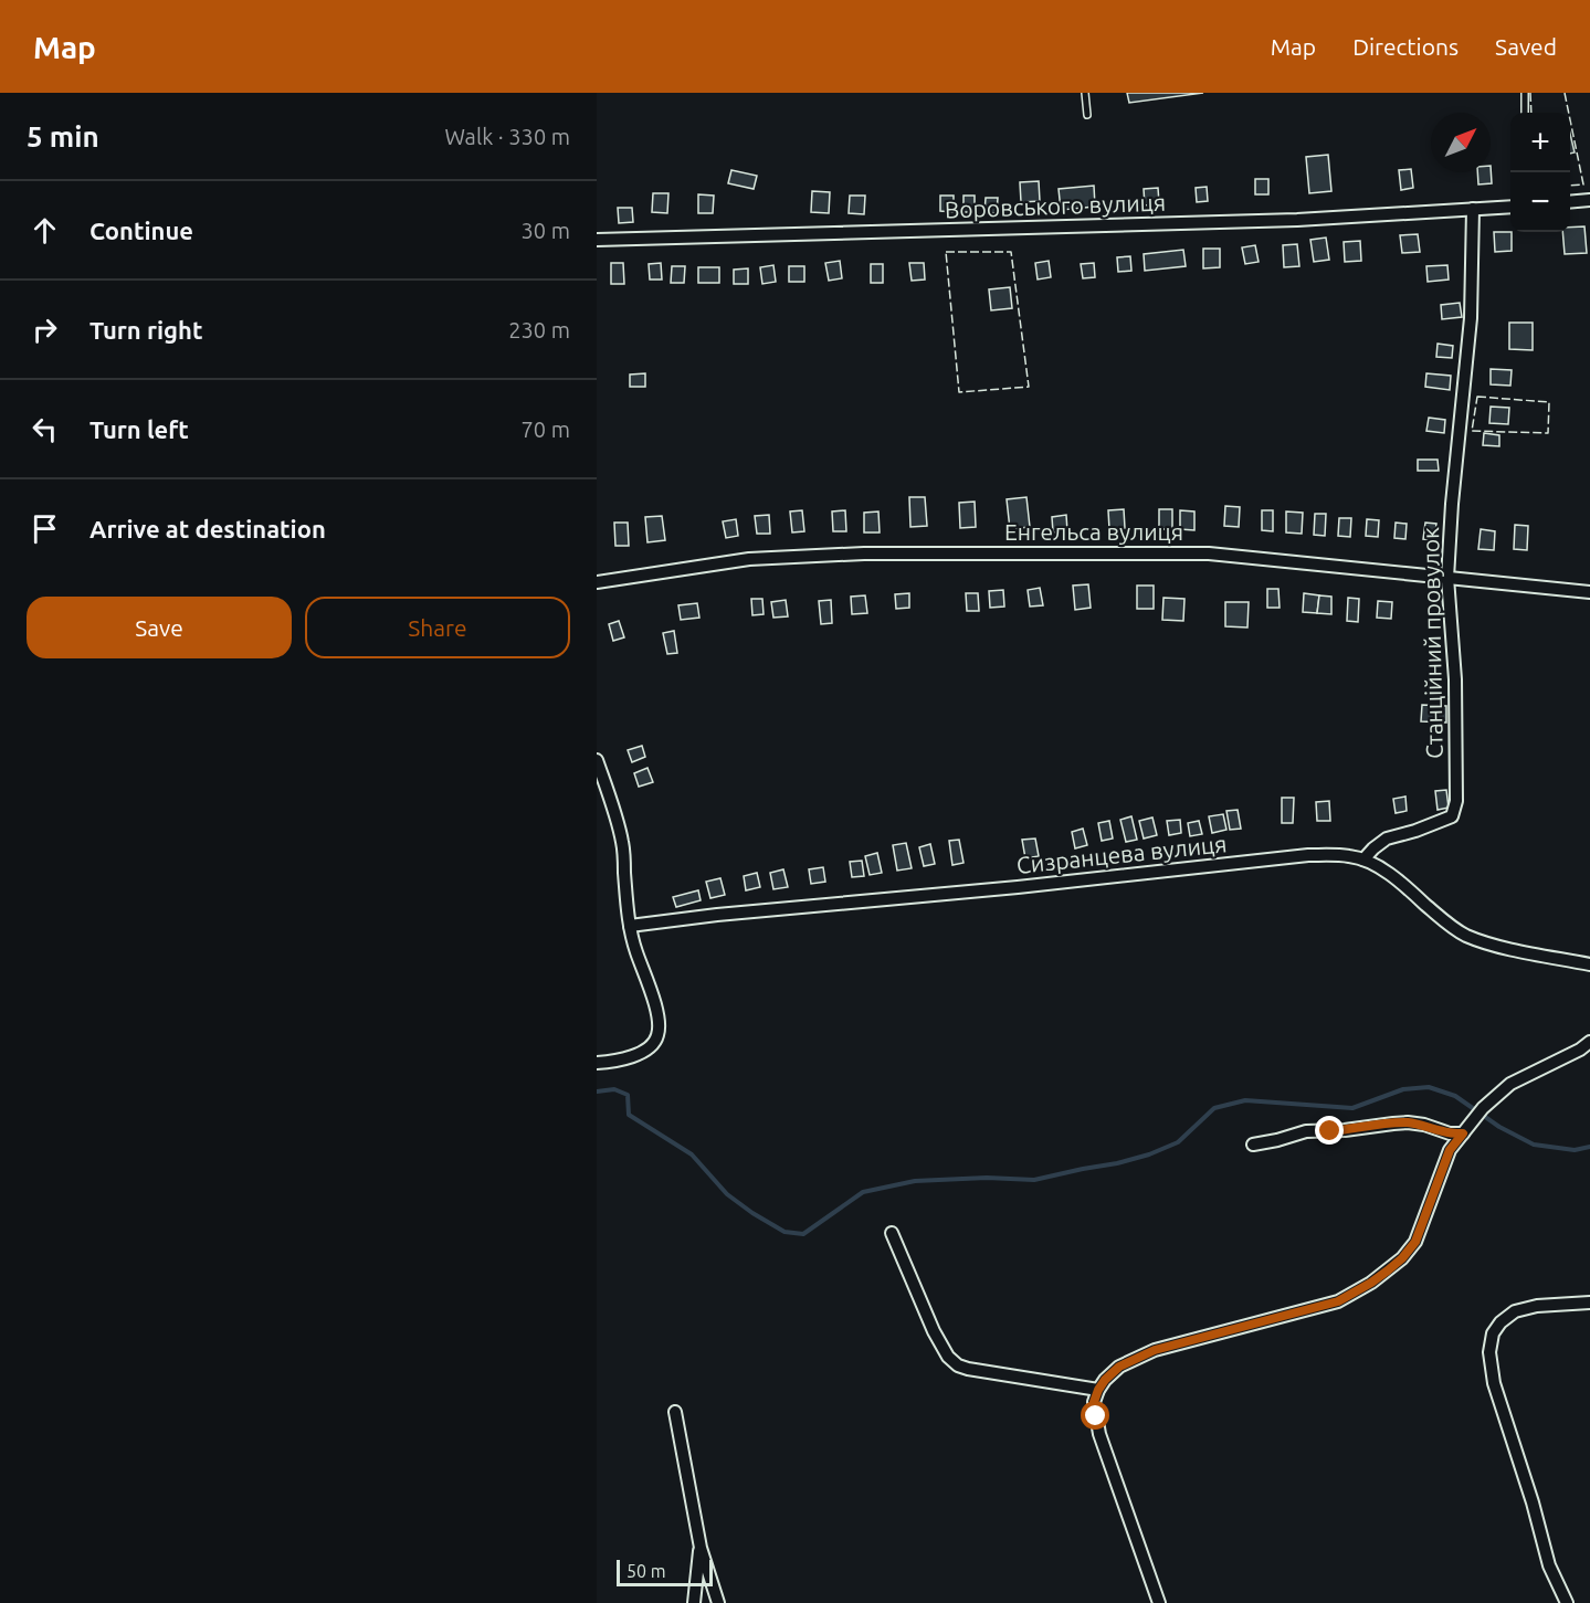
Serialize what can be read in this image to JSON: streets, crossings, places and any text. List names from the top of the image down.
{
  "streets": {
    "street": [
      "Воровського вулиця",
      "Енгельса вулиця",
      "Станційний провулок",
      "Сизранцева вулиця"
    ]
  },
  "crossings": [
    ["Воровського вулиця", "Станційний провулок"],
    ["Енгельса вулиця", "Станційний провулок"],
    ["Станційний провулок", "Сизранцева вулиця"]
  ],
  "scale_bar": "50 m",
  "north": "top right",
  "page": {
    "header": "Map",
    "nav": ["Map", "Directions", "Saved"],
    "heading": ["5 min", "Walk · 330 m"],
    "map_buttons": ["+", "−"],
    "list": [
      ["Continue", "30 m"],
      ["Turn right", "230 m"],
      ["Turn left", "70 m"],
      "Arrive at destination"
    ],
    "buttons": ["Save", "Share"],
    "scale": "50 m"
  }
}
